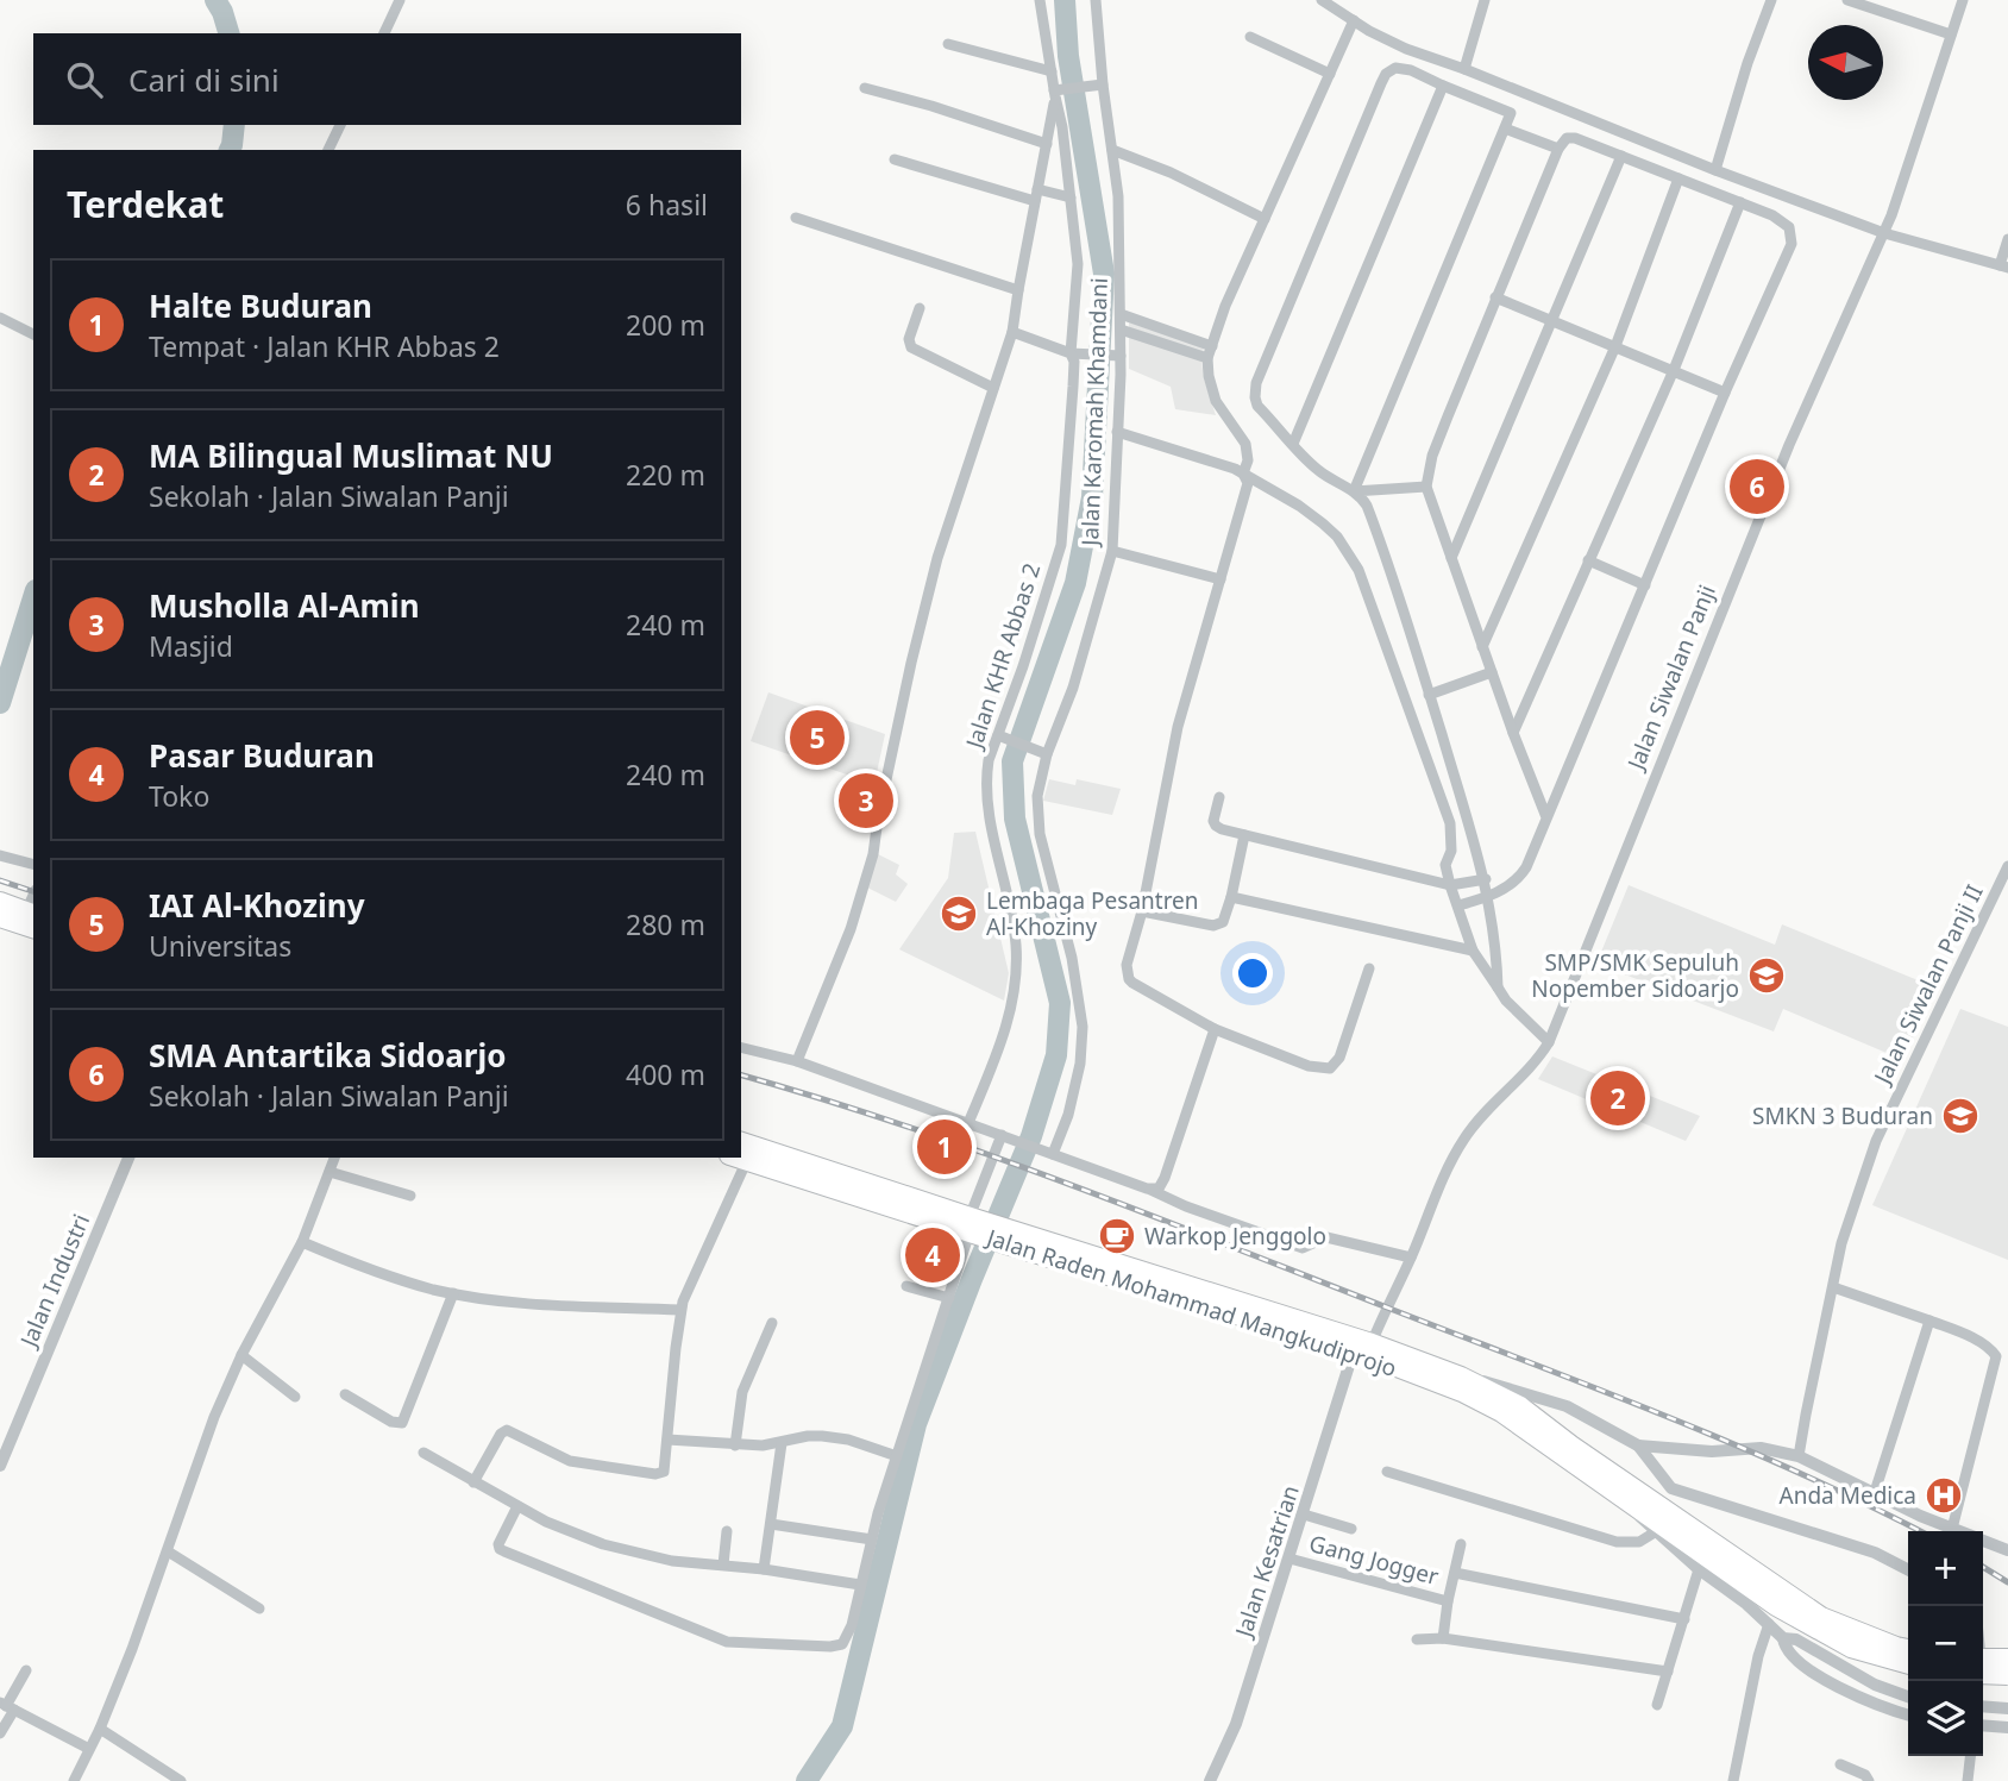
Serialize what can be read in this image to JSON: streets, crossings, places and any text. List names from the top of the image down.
{
  "streets": {
    "highway": ["Jalan Raden Mohammad Mangkudiprojo"],
    "street": [
      "Jalan Karomah Khamdani",
      "Jalan KHR Abbas 2",
      "Jalan Siwalan Panji",
      "Jalan Siwalan Panji II",
      "Jalan Industri",
      "Gang Jogger",
      "Jalan Kesatrian"
    ]
  },
  "crossings": [
    ["Jalan Siwalan Panji", "Jalan Raden Mohammad Mangkudiprojo"],
    ["Jalan Siwalan Panji", "Jalan Kesatrian"],
    ["Jalan Siwalan Panji II", "Jalan Raden Mohammad Mangkudiprojo"],
    ["Jalan Raden Mohammad Mangkudiprojo", "Jalan Kesatrian"],
    ["Gang Jogger", "Jalan Kesatrian"]
  ],
  "places": {
    "school or university": ["Lembaga Pesantren Al-Khoziny", "SMP/SMK Sepuluh Nopember Sidoarjo", "SMKN 3 Buduran"],
    "cafe": ["Warkop Jenggolo"],
    "hospital": ["Anda Medica"]
  },
  "north": "left",
  "page": {
    "search": "Cari di sini",
    "heading": ["Terdekat", "6 hasil"],
    "list": [
      {
        "mark": "1",
        "name": "Halte Buduran",
        "note": "Tempat · Jalan KHR Abbas 2",
        "value": "200 m"
      },
      {
        "mark": "2",
        "name": "MA Bilingual Muslimat NU",
        "note": "Sekolah · Jalan Siwalan Panji",
        "value": "220 m"
      },
      {
        "mark": "3",
        "name": "Musholla Al-Amin",
        "note": "Masjid",
        "value": "240 m"
      },
      {
        "mark": "4",
        "name": "Pasar Buduran",
        "note": "Toko",
        "value": "240 m"
      },
      {
        "mark": "5",
        "name": "IAI Al-Khoziny",
        "note": "Universitas",
        "value": "280 m"
      },
      {
        "mark": "6",
        "name": "SMA Antartika Sidoarjo",
        "note": "Sekolah · Jalan Siwalan Panji",
        "value": "400 m"
      }
    ],
    "pins": [
      "6",
      "5",
      "3",
      "2",
      "1",
      "4"
    ],
    "map_buttons": ["+", "−"]
  }
}
